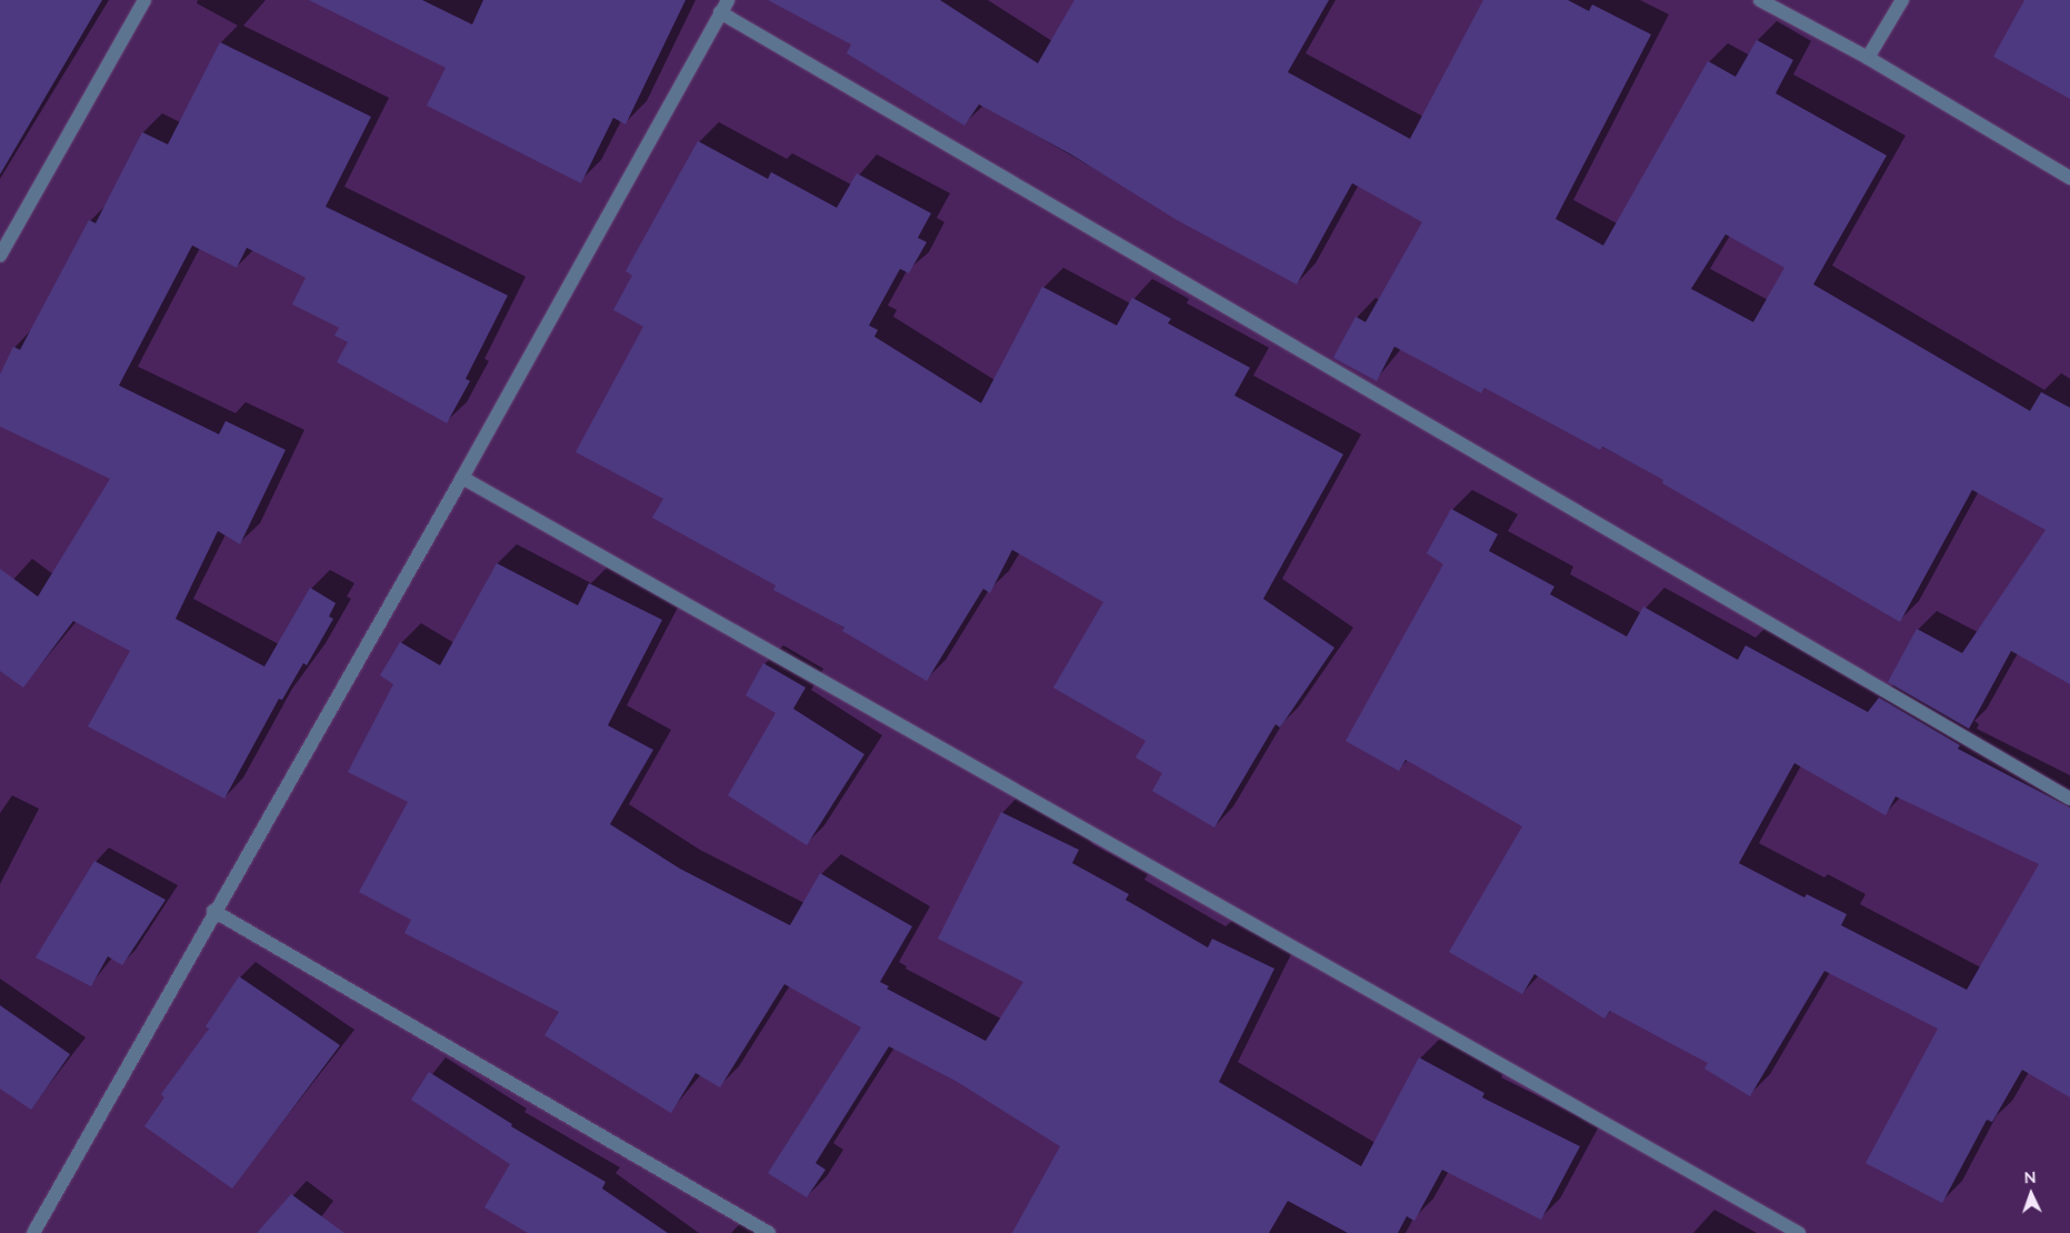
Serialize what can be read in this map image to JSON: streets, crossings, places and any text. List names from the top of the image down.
{
  "north": "top"
}
